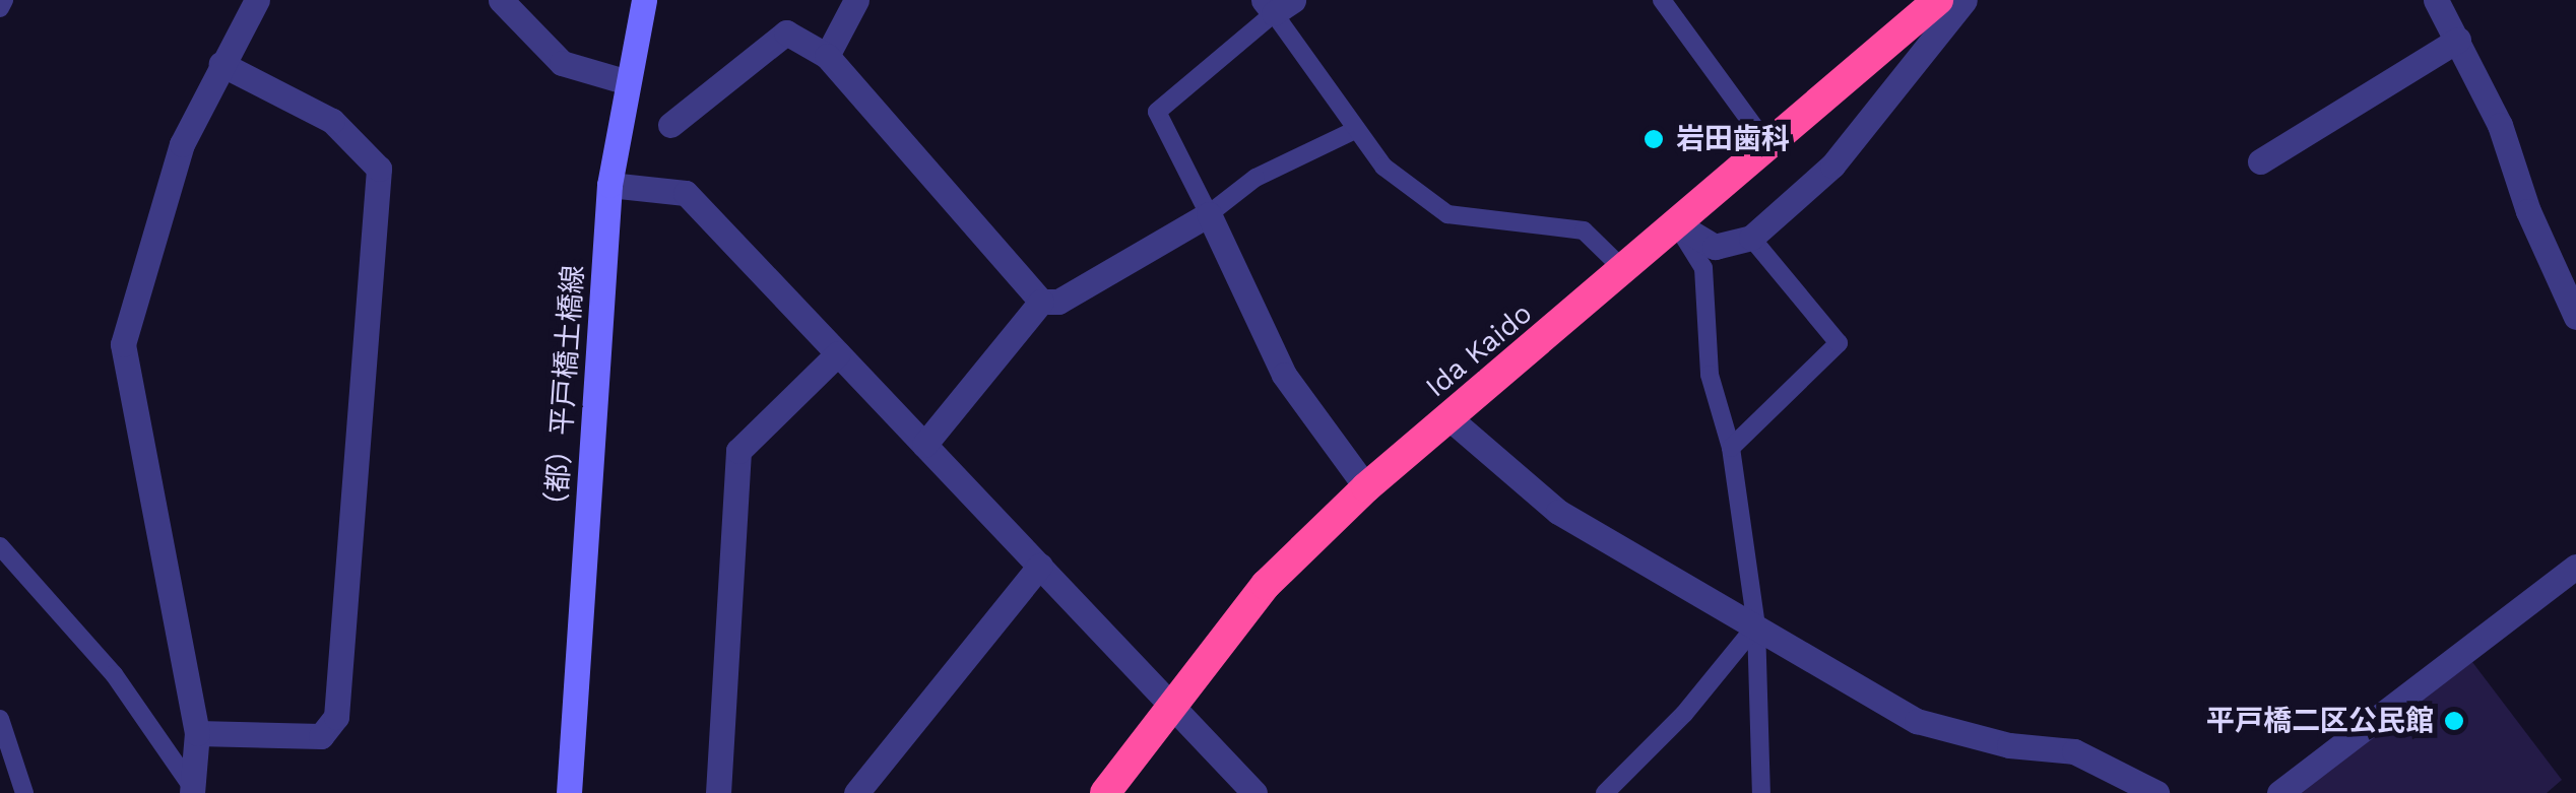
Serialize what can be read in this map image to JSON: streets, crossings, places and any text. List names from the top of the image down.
{
  "streets": {
    "highway": ["Ida Kaido"],
    "street": ["（都）平戸橋土橋線"]
  },
  "places": ["岩田歯科", "平戸橋二区公民館"]
}
